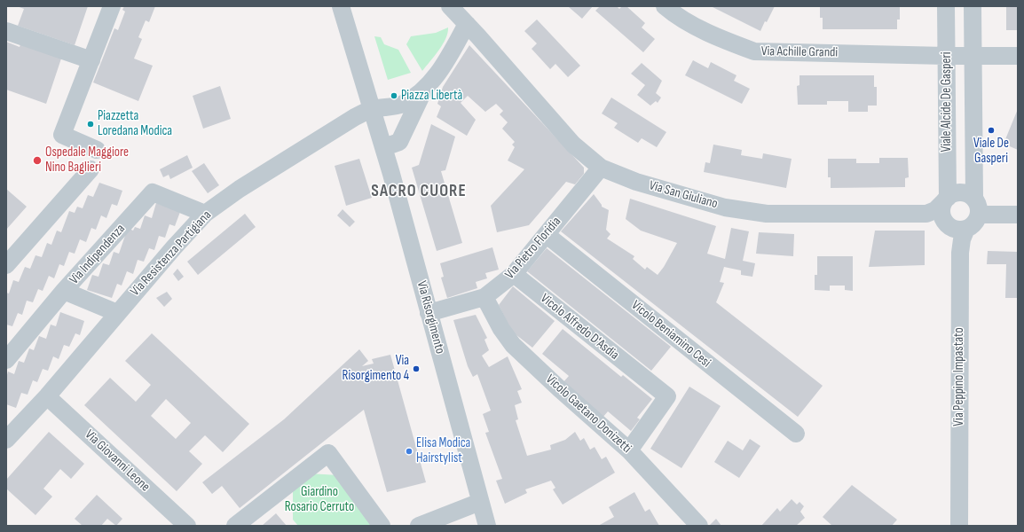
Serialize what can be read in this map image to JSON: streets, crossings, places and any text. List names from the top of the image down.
{
  "streets": {
    "street": [
      "Via Achille Grandi",
      "Viale Alcide De Gasperi",
      "Via San Giuliano",
      "Via Pietro Floridia",
      "Via Resistenza Partigiana",
      "Via Indipendenza",
      "Via Risorgimento",
      "Vicolo Alfredo D'Asdia",
      "Vicolo Beniamino Cesi",
      "Via Peppino Impastato",
      "Vicolo Gaetano Donizetti",
      "Via Giovanni Leone"
    ]
  },
  "crossings": [
    ["Via Achille Grandi", "Viale Alcide De Gasperi"],
    ["Viale Alcide De Gasperi", "Via Peppino Impastato"],
    ["Via San Giuliano", "Via Pietro Floridia"],
    ["Via Pietro Floridia", "Via Risorgimento"],
    ["Via Pietro Floridia", "Vicolo Alfredo D'Asdia"],
    ["Via Pietro Floridia", "Vicolo Beniamino Cesi"],
    ["Via Pietro Floridia", "Vicolo Gaetano Donizetti"],
    ["Via Resistenza Partigiana", "Via Indipendenza"],
    ["Via Resistenza Partigiana", "Via Risorgimento"],
    ["Via Resistenza Partigiana", "Via Giovanni Leone"],
    ["Vicolo Alfredo D'Asdia", "Vicolo Gaetano Donizetti"]
  ],
  "districts": ["SACRO CUORE"],
  "parks": ["Giardino Rosario Cerruto"],
  "places": [
    "Piazza Libertà",
    "Piazzetta Loredana Modica",
    "Viale De Gasperi",
    "Ospedale Maggiore Nino Baglieri",
    "Via Risorgimento 4",
    "Elisa Modica Hairstylist"
  ]
}
